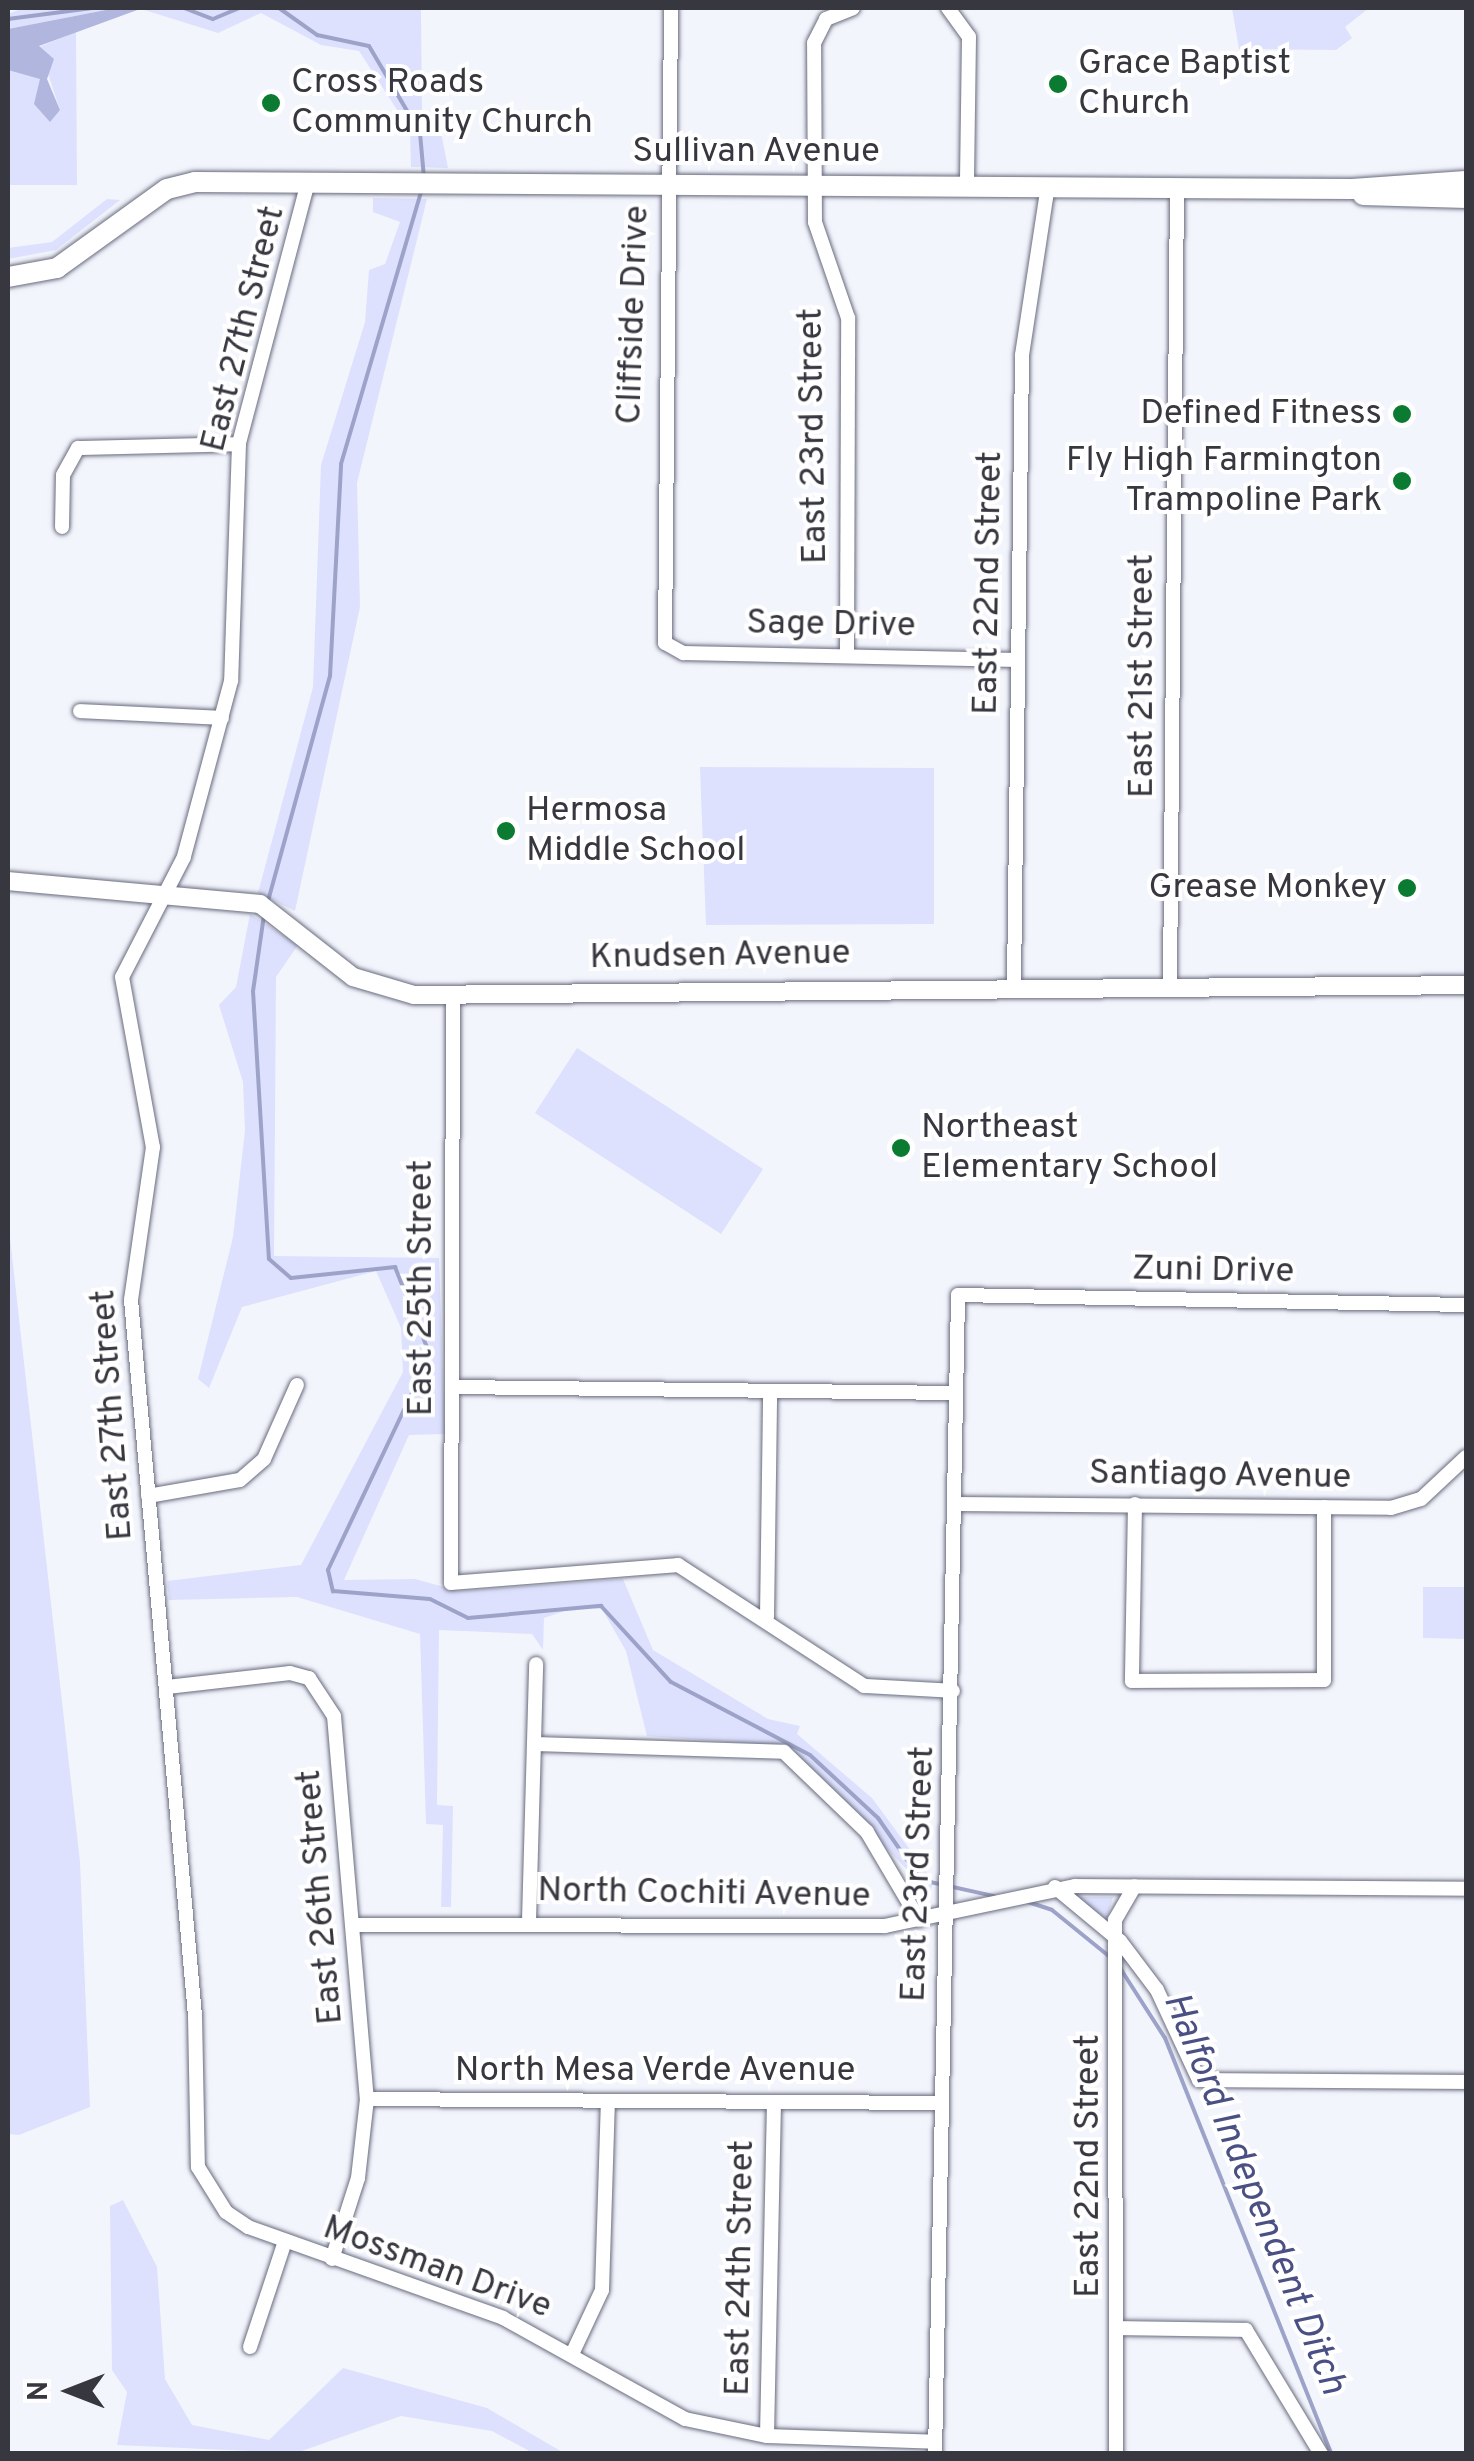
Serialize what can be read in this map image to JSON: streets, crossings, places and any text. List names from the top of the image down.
{
  "streets": {
    "main road": ["Sullivan Avenue"],
    "street": [
      "Cliffside Drive",
      "East 27th Street",
      "East 23rd Street",
      "East 22nd Street",
      "Sage Drive",
      "East 21st Street",
      "Knudsen Avenue",
      "Zuni Drive",
      "East 25th Street",
      "Santiago Avenue",
      "North Cochiti Avenue",
      "East 26th Street",
      "North Mesa Verde Avenue",
      "Mossman Drive",
      "East 24th Street"
    ]
  },
  "crossings": [
    ["Sullivan Avenue", "Cliffside Drive"],
    ["Sullivan Avenue", "East 27th Street"],
    ["Sullivan Avenue", "East 23rd Street"],
    ["Sullivan Avenue", "East 22nd Street"],
    ["Sullivan Avenue", "East 21st Street"],
    ["Cliffside Drive", "Sage Drive"],
    ["East 27th Street", "Knudsen Avenue"],
    ["East 27th Street", "East 26th Street"],
    ["East 27th Street", "Mossman Drive"],
    ["East 23rd Street", "Sage Drive"],
    ["East 23rd Street", "Zuni Drive"],
    ["East 23rd Street", "Santiago Avenue"],
    ["East 23rd Street", "North Cochiti Avenue"],
    ["East 23rd Street", "North Mesa Verde Avenue"],
    ["East 23rd Street", "Mossman Drive"],
    ["East 22nd Street", "Sage Drive"],
    ["East 22nd Street", "Knudsen Avenue"],
    ["East 22nd Street", "North Cochiti Avenue"],
    ["East 21st Street", "Knudsen Avenue"],
    ["Knudsen Avenue", "East 25th Street"],
    ["North Cochiti Avenue", "East 26th Street"],
    ["East 26th Street", "North Mesa Verde Avenue"],
    ["East 26th Street", "Mossman Drive"],
    ["North Mesa Verde Avenue", "East 24th Street"],
    ["Mossman Drive", "East 24th Street"]
  ],
  "water": ["Halford Independent Ditch"],
  "places": [
    "Grace Baptist Church",
    "Cross Roads Community Church",
    "Defined Fitness",
    "Fly High Farmington Trampoline Park",
    "Hermosa Middle School",
    "Grease Monkey",
    "Northeast Elementary School"
  ],
  "north": "left"
}
